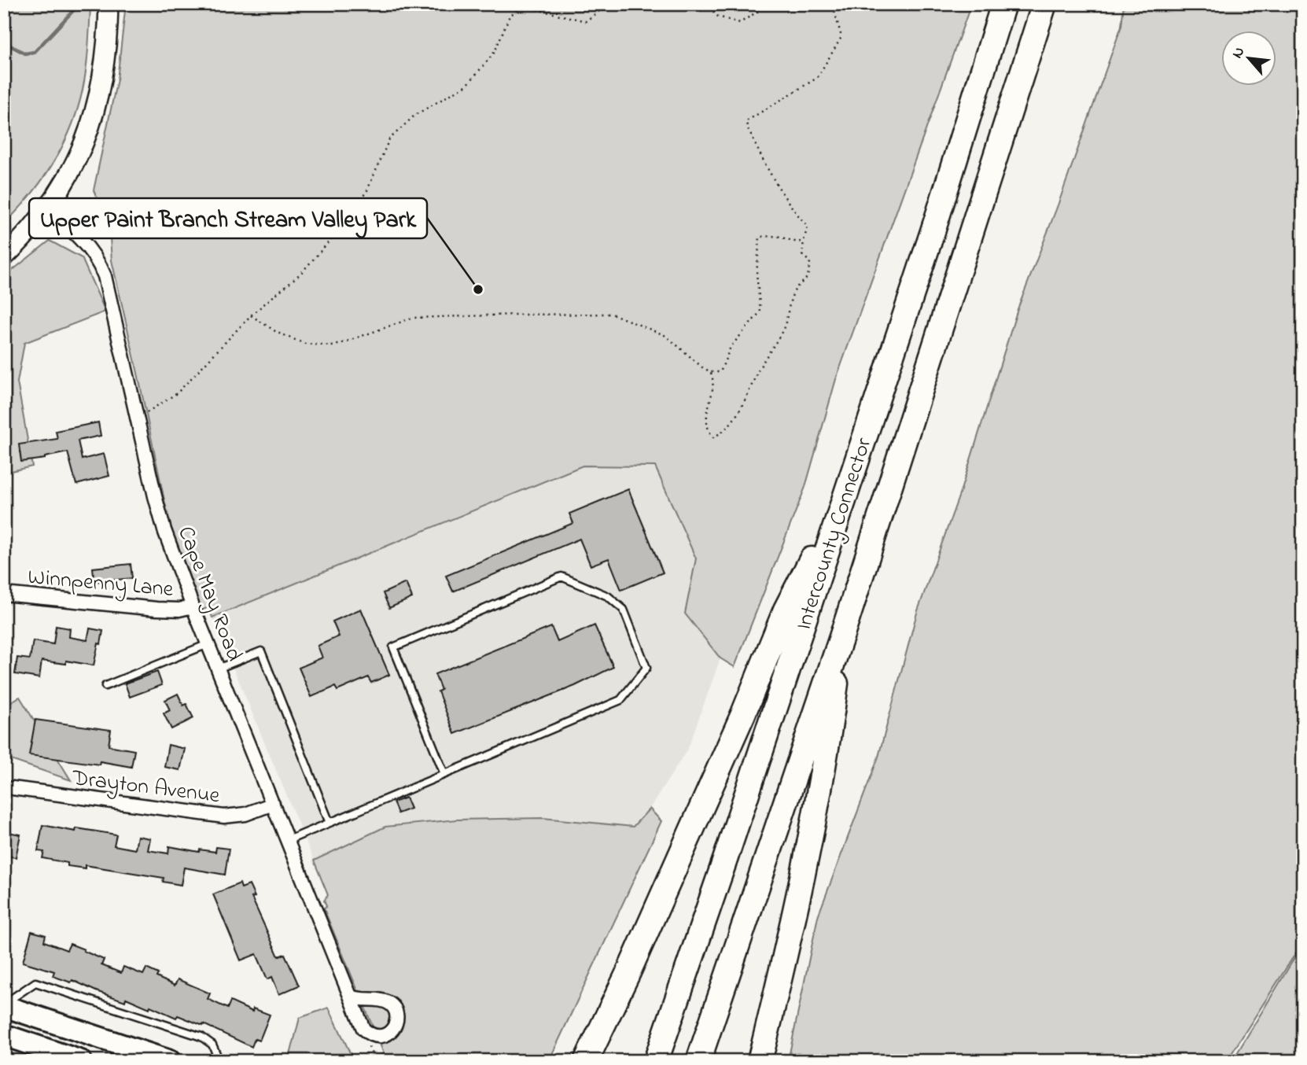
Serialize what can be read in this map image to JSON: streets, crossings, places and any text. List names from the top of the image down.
{
  "streets": {
    "highway": ["Intercounty Connector"],
    "street": ["Winnpenny Lane", "Cape May Road", "Drayton Avenue"]
  },
  "crossings": [
    ["Winnpenny Lane", "Cape May Road"],
    ["Cape May Road", "Drayton Avenue"]
  ],
  "places": ["Upper Paint Branch Stream Valley Park"],
  "north": "top left"
}
